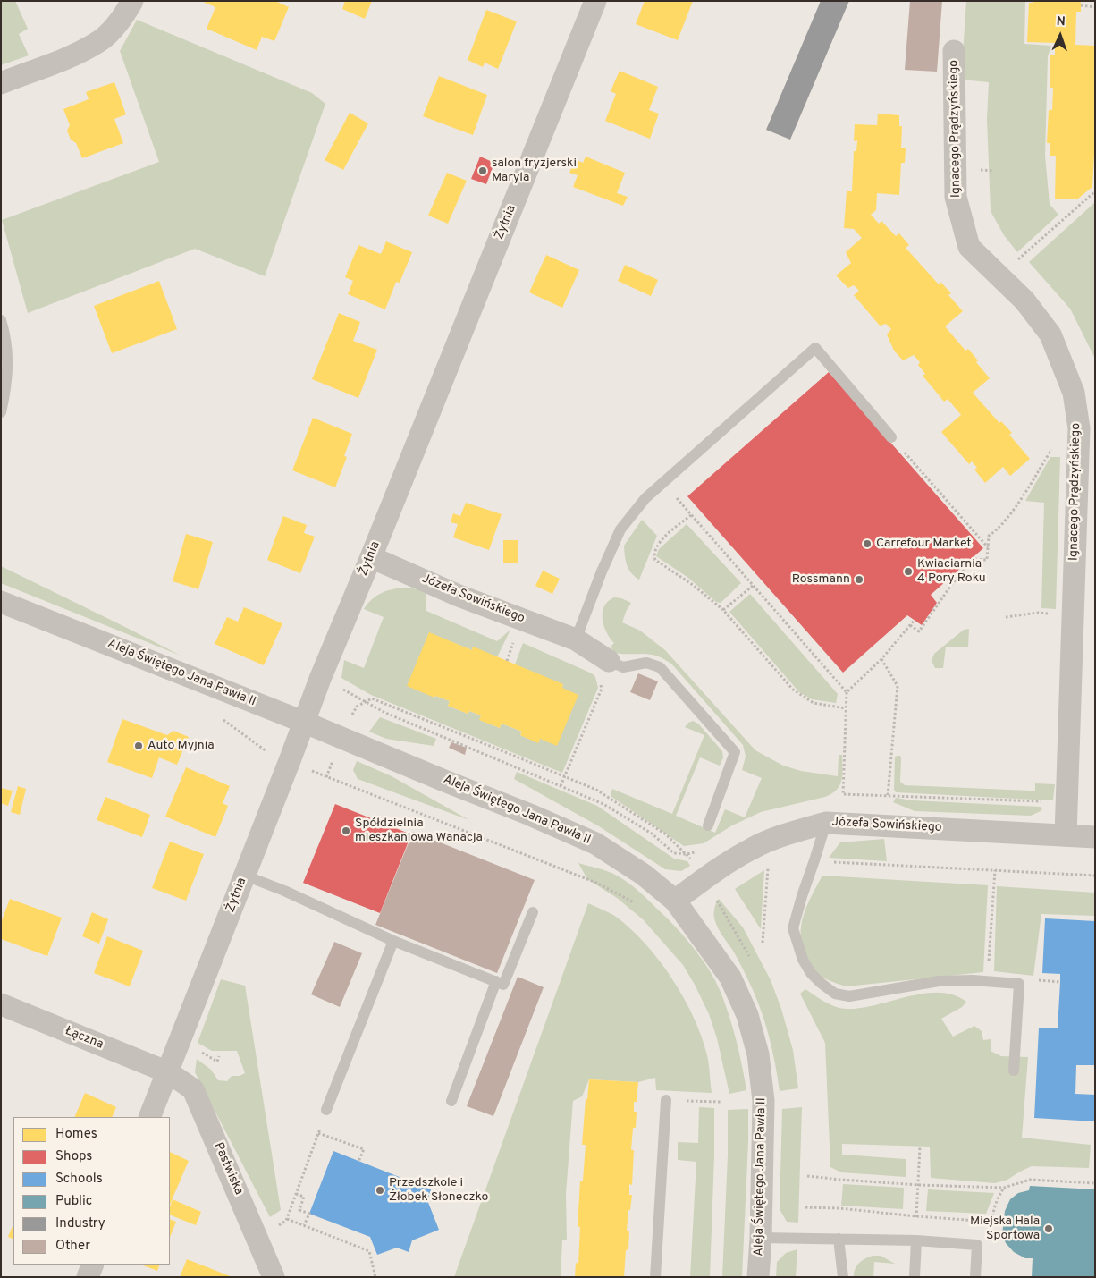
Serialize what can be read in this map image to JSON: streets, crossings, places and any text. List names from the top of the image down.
{
  "streets": {
    "street": [
      "Ignacego Prądzyńskiego",
      "Żytnia",
      "Józefa Sowińskiego",
      "Aleja Świętego Jana Pawła II",
      "Łączna",
      "Pastwiska"
    ]
  },
  "crossings": [
    ["Ignacego Prądzyńskiego", "Józefa Sowińskiego"],
    ["Żytnia", "Józefa Sowińskiego"],
    ["Żytnia", "Aleja Świętego Jana Pawła II"],
    ["Żytnia", "Łączna"],
    ["Żytnia", "Pastwiska"],
    ["Józefa Sowińskiego", "Aleja Świętego Jana Pawła II"],
    ["Łączna", "Pastwiska"]
  ],
  "places": [
    "salon fryzjerski Maryla",
    "Carrefour Market",
    "Kwiaciarnia 4 Pory Roku",
    "Rossmann",
    "Auto Myjnia",
    "Spółdzielnia mieszkaniowa Wanacja",
    "Przedszkole i Żłobek Słoneczko",
    "Miejska Hala Sportowa"
  ],
  "legend": [
    "Homes",
    "Shops",
    "Schools",
    "Public",
    "Industry",
    "Other"
  ],
  "north": "top"
}
